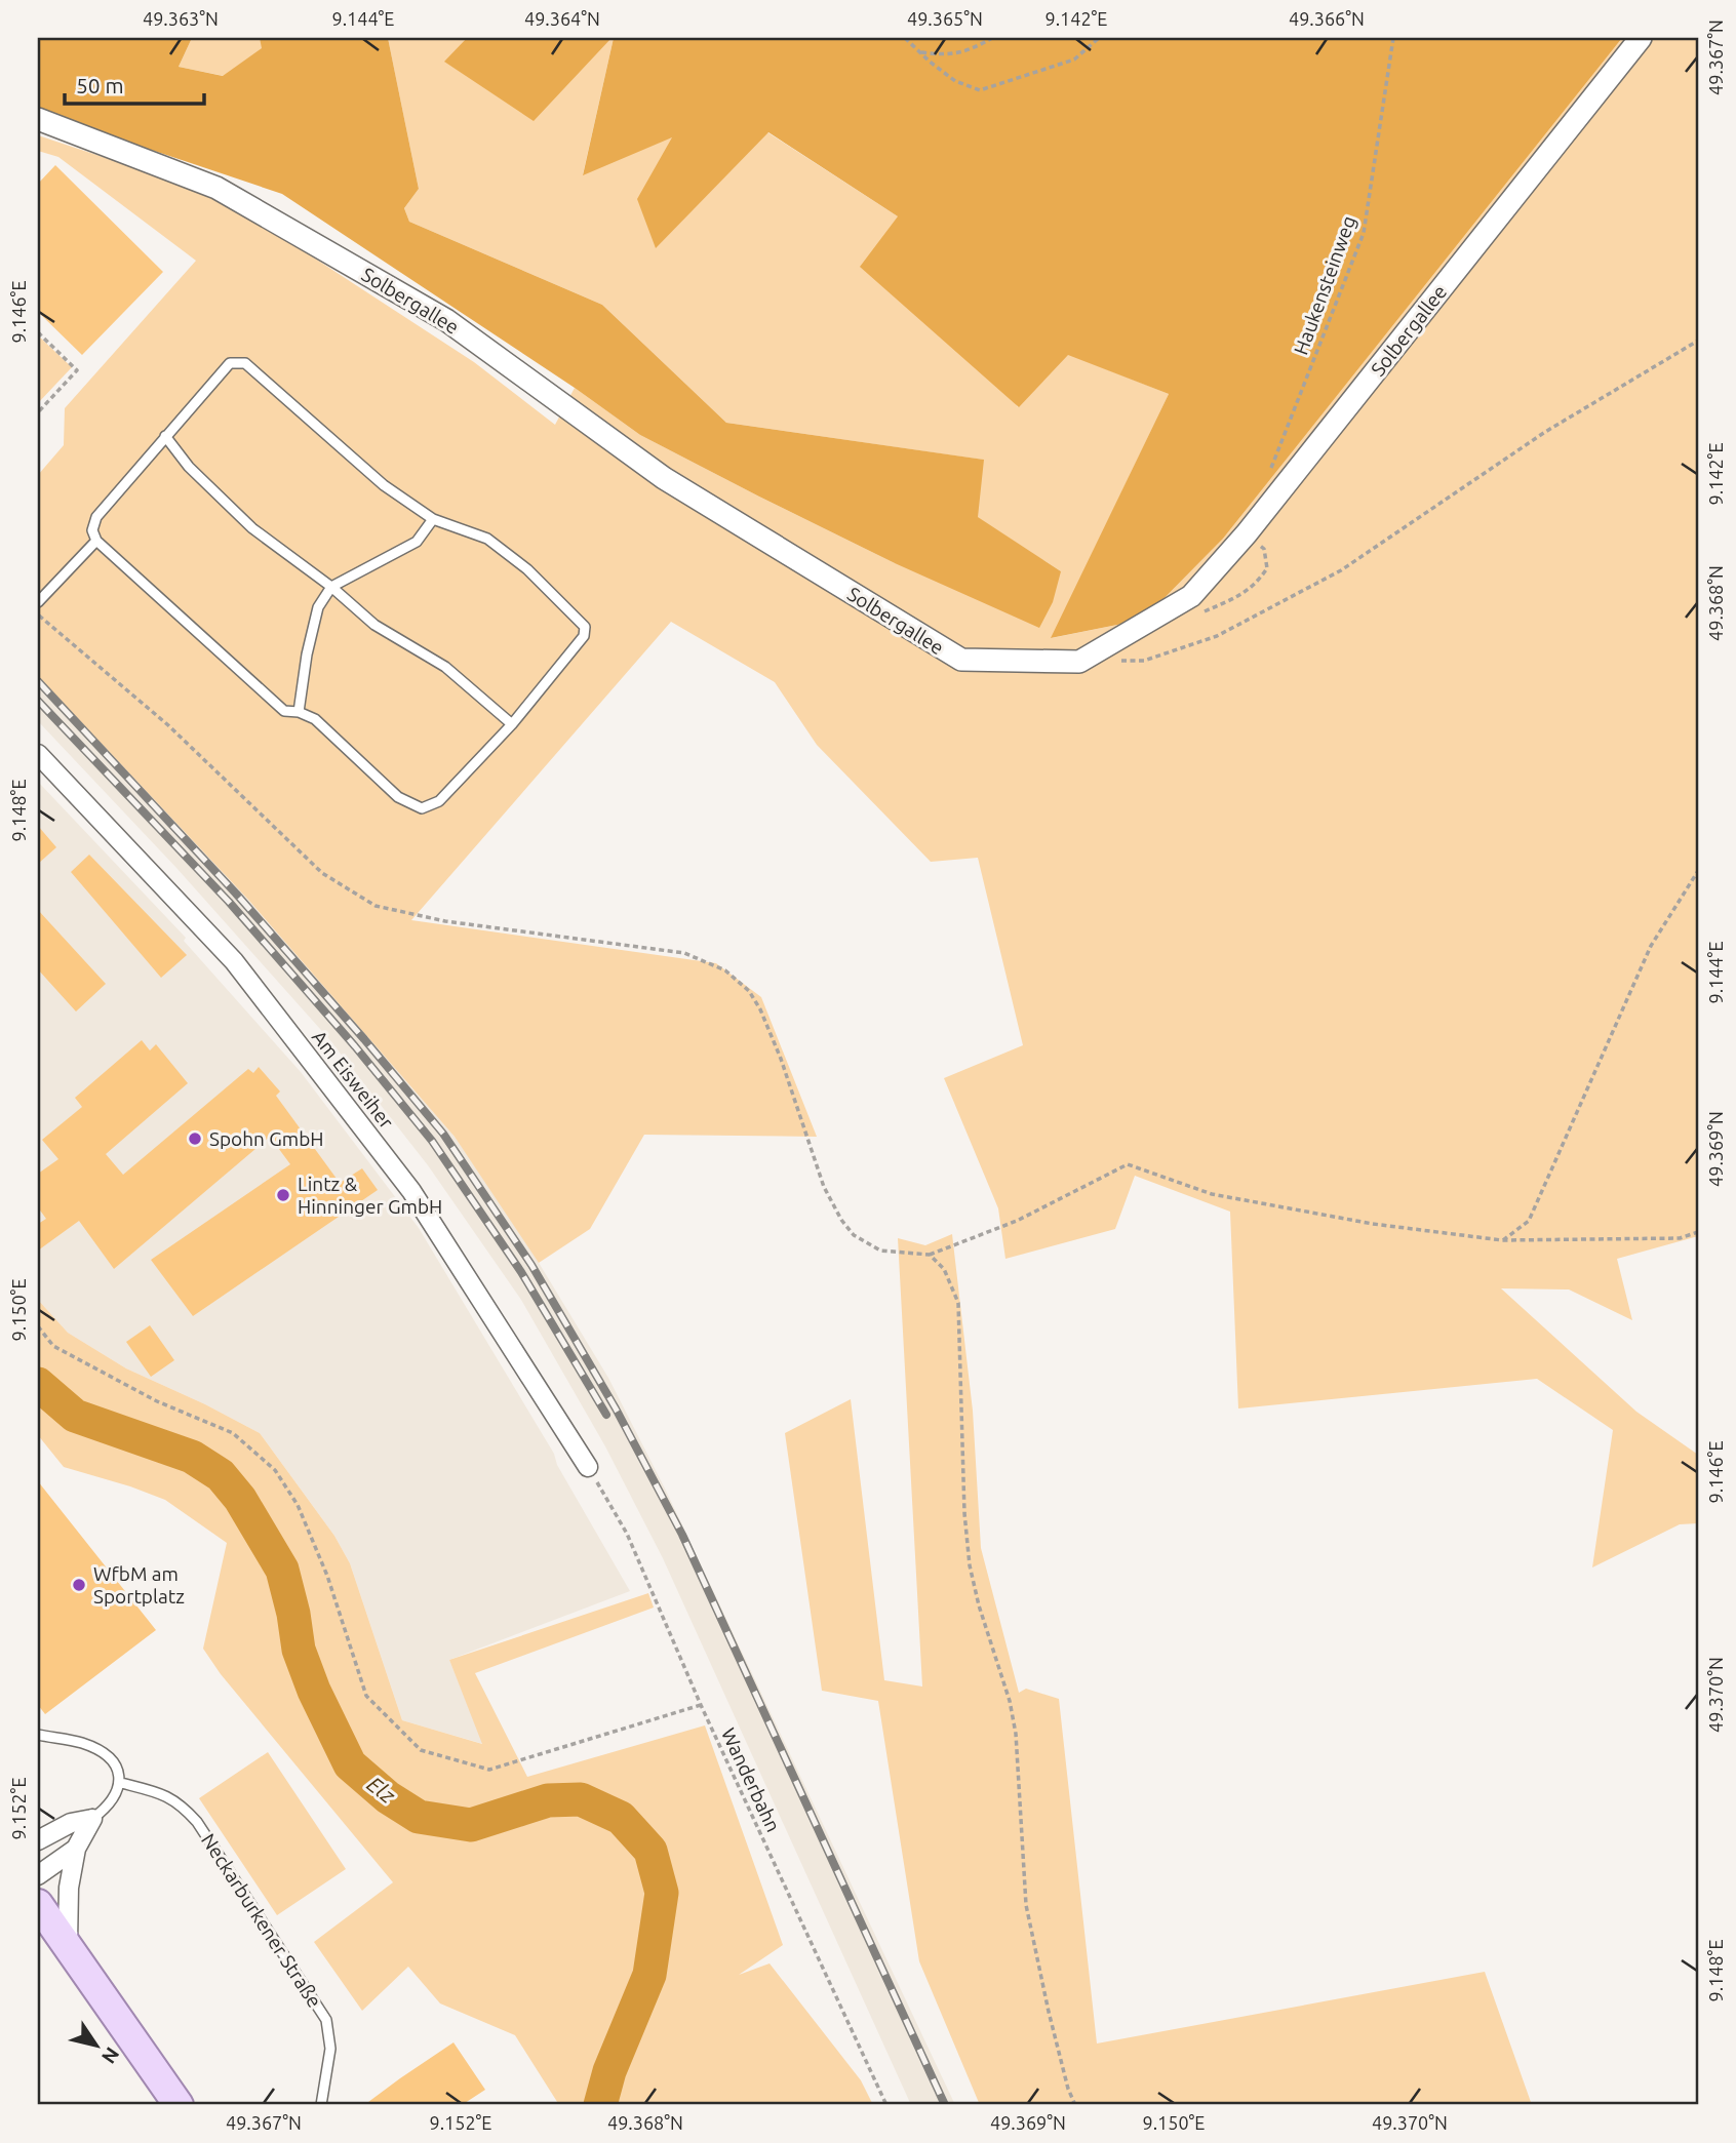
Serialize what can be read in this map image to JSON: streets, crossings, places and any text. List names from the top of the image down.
{
  "streets": {
    "street": ["Solbergallee", "Am Eisweiher"],
    "lane": ["Neckarburkener Straße"],
    "path": ["Haukensteinweg", "Wanderbahn"]
  },
  "crossings": [
    ["Am Eisweiher", "Wanderbahn"]
  ],
  "water": ["Elz"],
  "places": ["Spohn GmbH", "Lintz & Hinninger GmbH", "WfbM am Sportplatz"],
  "scale_bar": "50 m",
  "north": "bottom right",
  "coordinates": [
    "49.363°N",
    "9.144°E",
    "49.364°N",
    "49.365°N",
    "9.142°E",
    "49.366°N",
    "49.367°N",
    "9.146°E",
    "49.368°N",
    "9.148°E",
    "49.369°N",
    "9.150°E",
    "49.370°N",
    "9.152°E"
  ]
}
